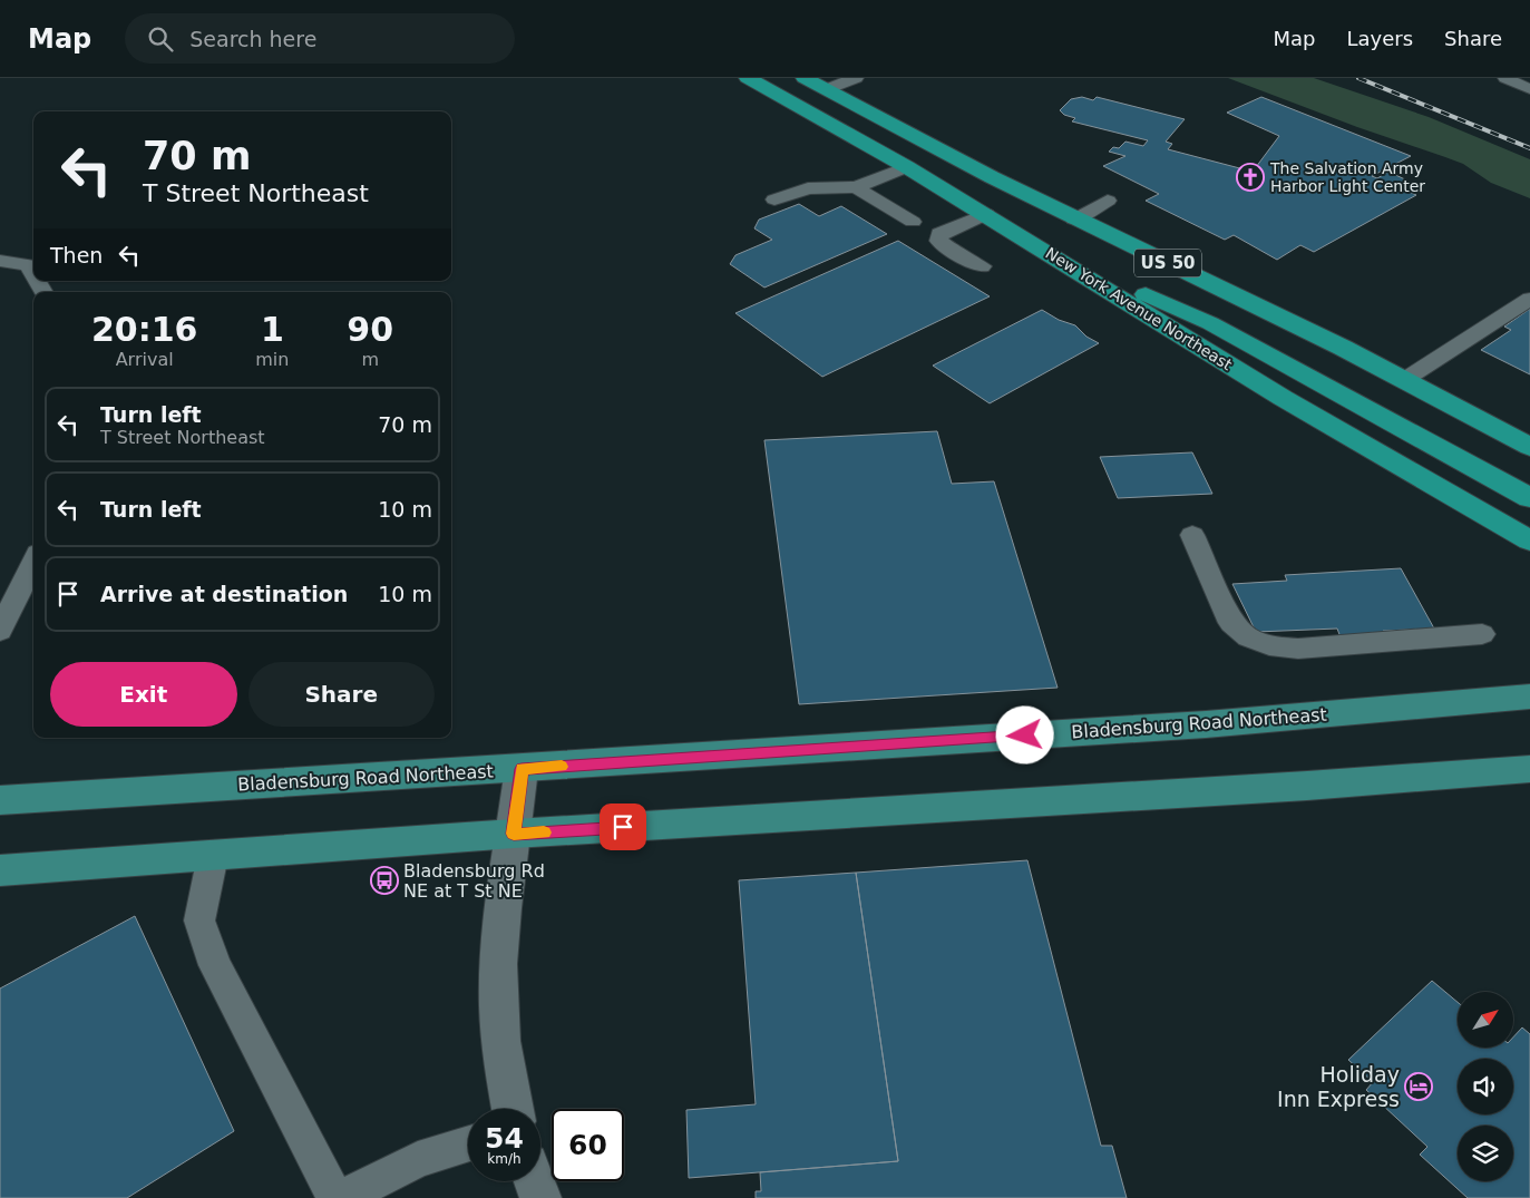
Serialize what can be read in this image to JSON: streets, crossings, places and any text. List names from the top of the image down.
{
  "streets": {
    "highway": ["US 50", "New York Avenue Northeast"],
    "main road": ["Bladensburg Road Northeast"]
  },
  "places": {
    "church": ["The Salvation Army Harbor Light Center"],
    "bus stop": ["Bladensburg Rd NE at T St NE"],
    "hotel": ["Holiday Inn Express"]
  },
  "north": "top right",
  "page": {
    "header": "Map",
    "search": "Search here",
    "nav": ["Map", "Layers", "Share"],
    "turn": ["70 m", "T Street Northeast"],
    "then": "Then",
    "eta": [
      "20:16",
      "Arrival",
      "1",
      "min",
      "90",
      "m"
    ],
    "list": [
      {
        "name": "Turn left",
        "note": "T Street Northeast",
        "value": "70 m"
      },
      {
        "name": "Turn left",
        "value": "10 m"
      },
      {
        "name": "Arrive at destination",
        "value": "10 m"
      }
    ],
    "buttons": ["Exit", "Share"],
    "speed": "54 km/h",
    "limit": "60"
  }
}
